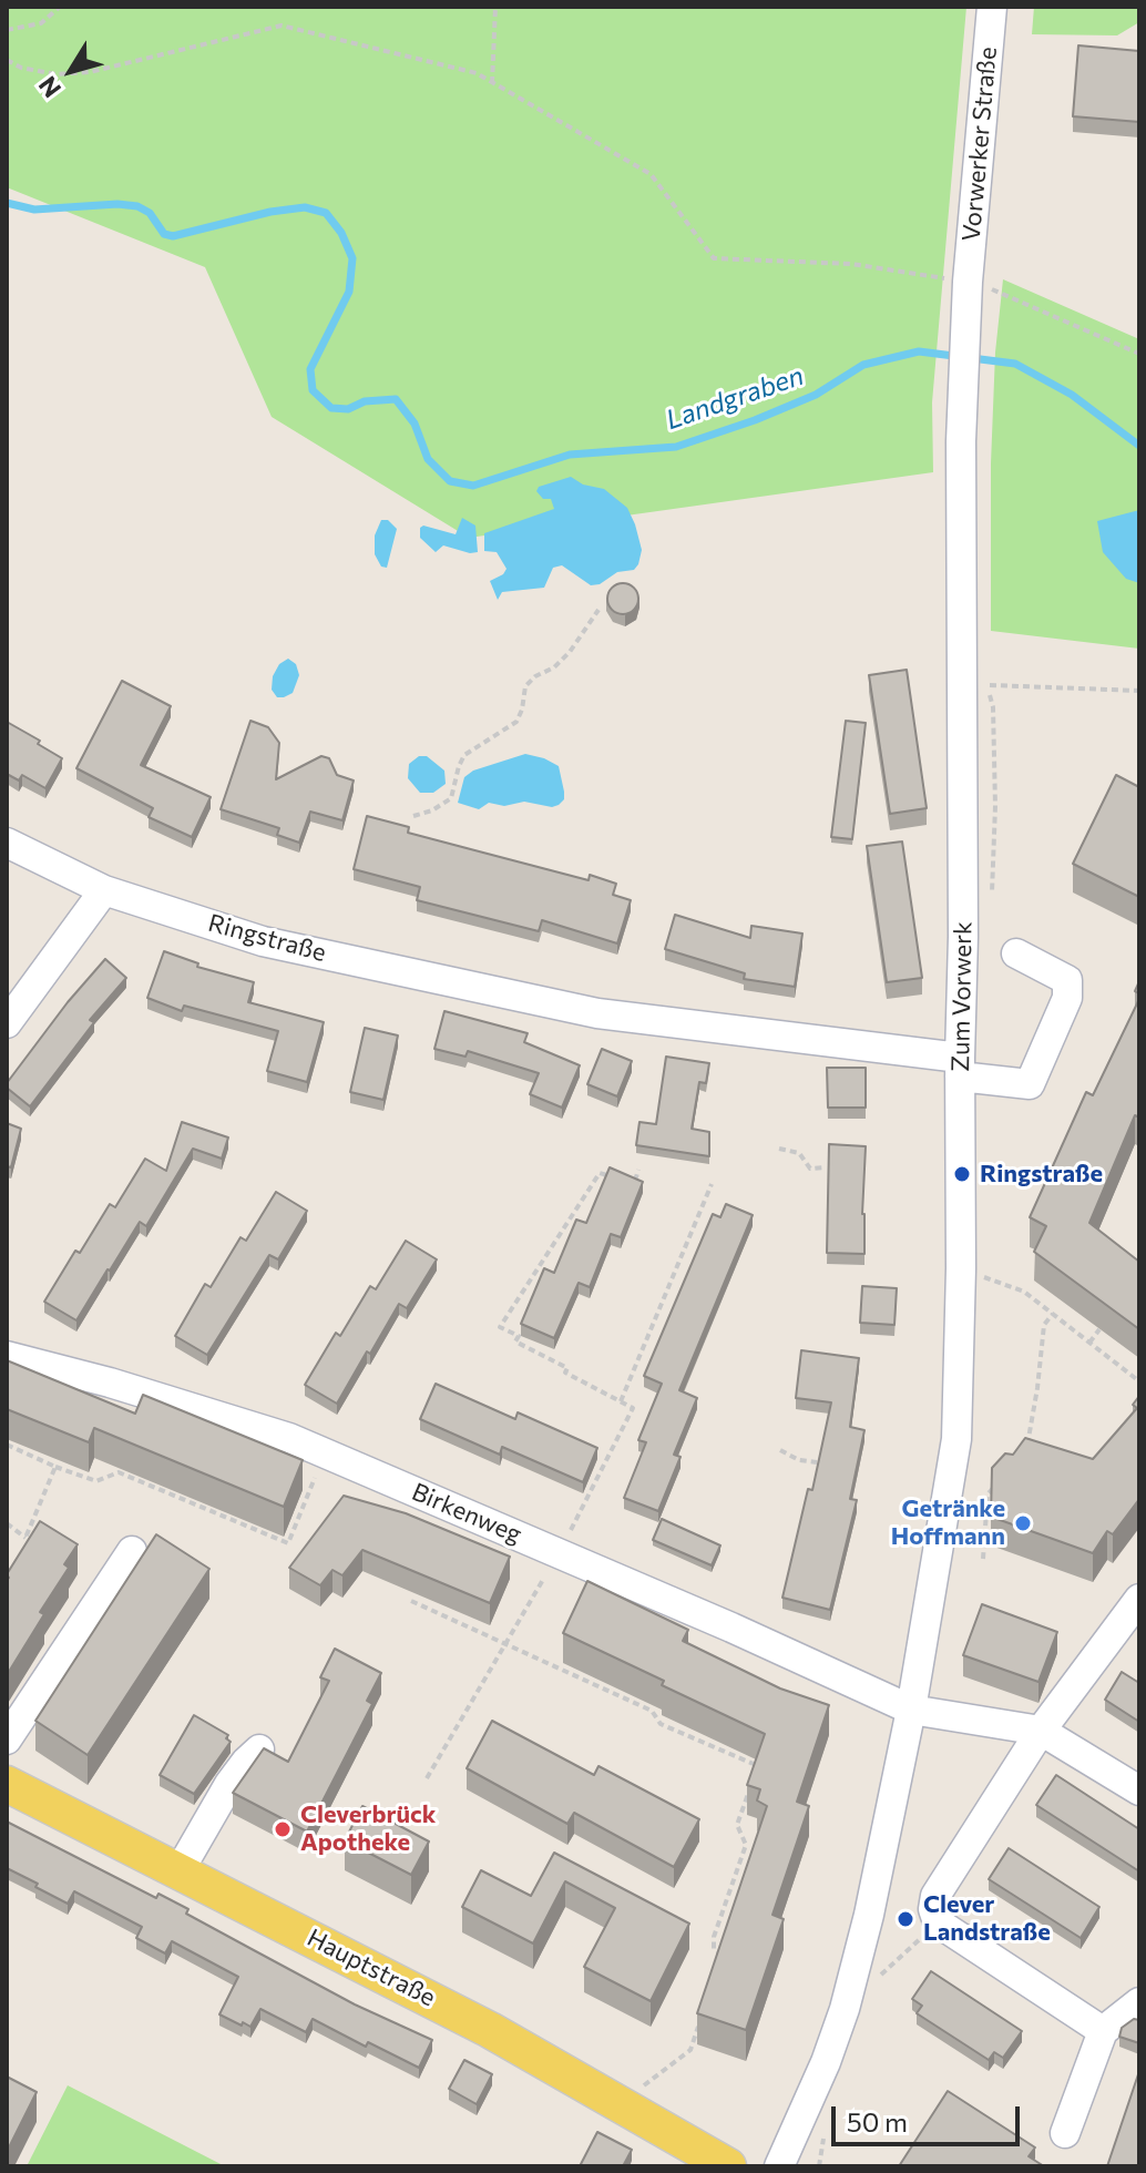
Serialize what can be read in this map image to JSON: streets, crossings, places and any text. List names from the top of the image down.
{
  "streets": {
    "main road": ["Hauptstraße"],
    "street": [
      "Vorwerker Straße",
      "Ringstraße",
      "Zum Vorwerk",
      "Birkenweg"
    ]
  },
  "crossings": [
    ["Vorwerker Straße", "Zum Vorwerk"],
    ["Ringstraße", "Zum Vorwerk"],
    ["Zum Vorwerk", "Birkenweg"]
  ],
  "water": ["Landgraben"],
  "places": [
    "Ringstraße",
    "Getränke Hoffmann",
    "Cleverbrück Apotheke",
    "Clever Landstraße"
  ],
  "scale_bar": "50 m",
  "north": "bottom left"
}
